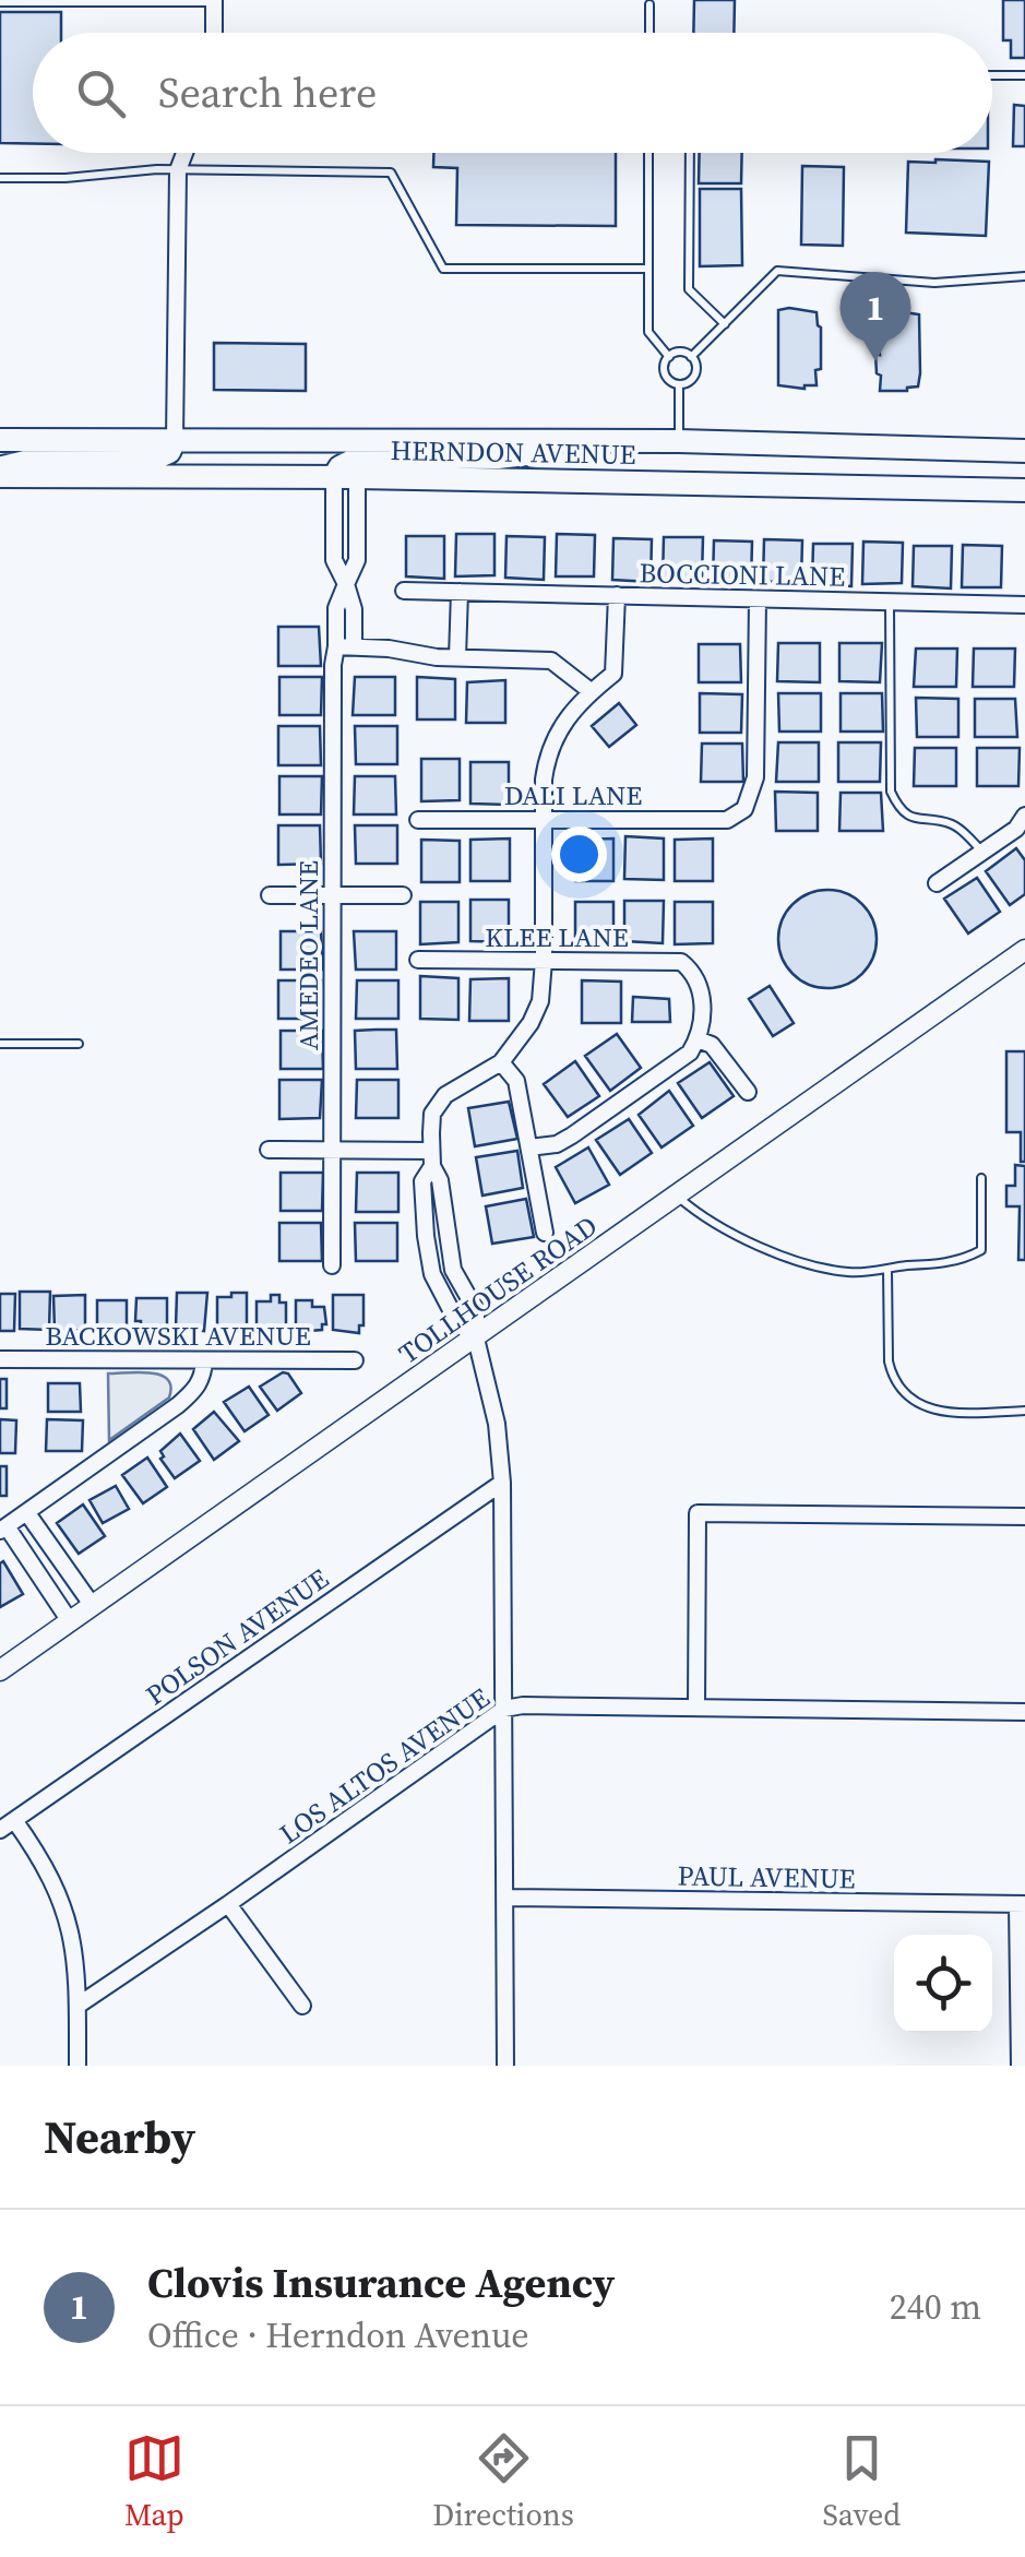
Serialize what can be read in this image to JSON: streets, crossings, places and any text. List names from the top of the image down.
{
  "streets": {
    "main road": ["HERNDON AVENUE"],
    "street": [
      "BOCCIONI LANE",
      "DALI LANE",
      "KLEE LANE",
      "AMEDEO LANE",
      "TOLLHOUSE ROAD",
      "BACKOWSKI AVENUE",
      "POLSON AVENUE",
      "LOS ALTOS AVENUE",
      "PAUL AVENUE"
    ]
  },
  "crossings": [
    ["HERNDON AVENUE", "AMEDEO LANE"],
    ["BOCCIONI LANE", "DALI LANE"]
  ],
  "page": {
    "search": "Search here",
    "pins": "1",
    "heading": "Nearby",
    "list": [
      {
        "mark": "1",
        "name": "Clovis Insurance Agency",
        "note": "Office · Herndon Avenue",
        "value": "240 m"
      }
    ],
    "nav": ["Map", "Directions", "Saved"]
  }
}
